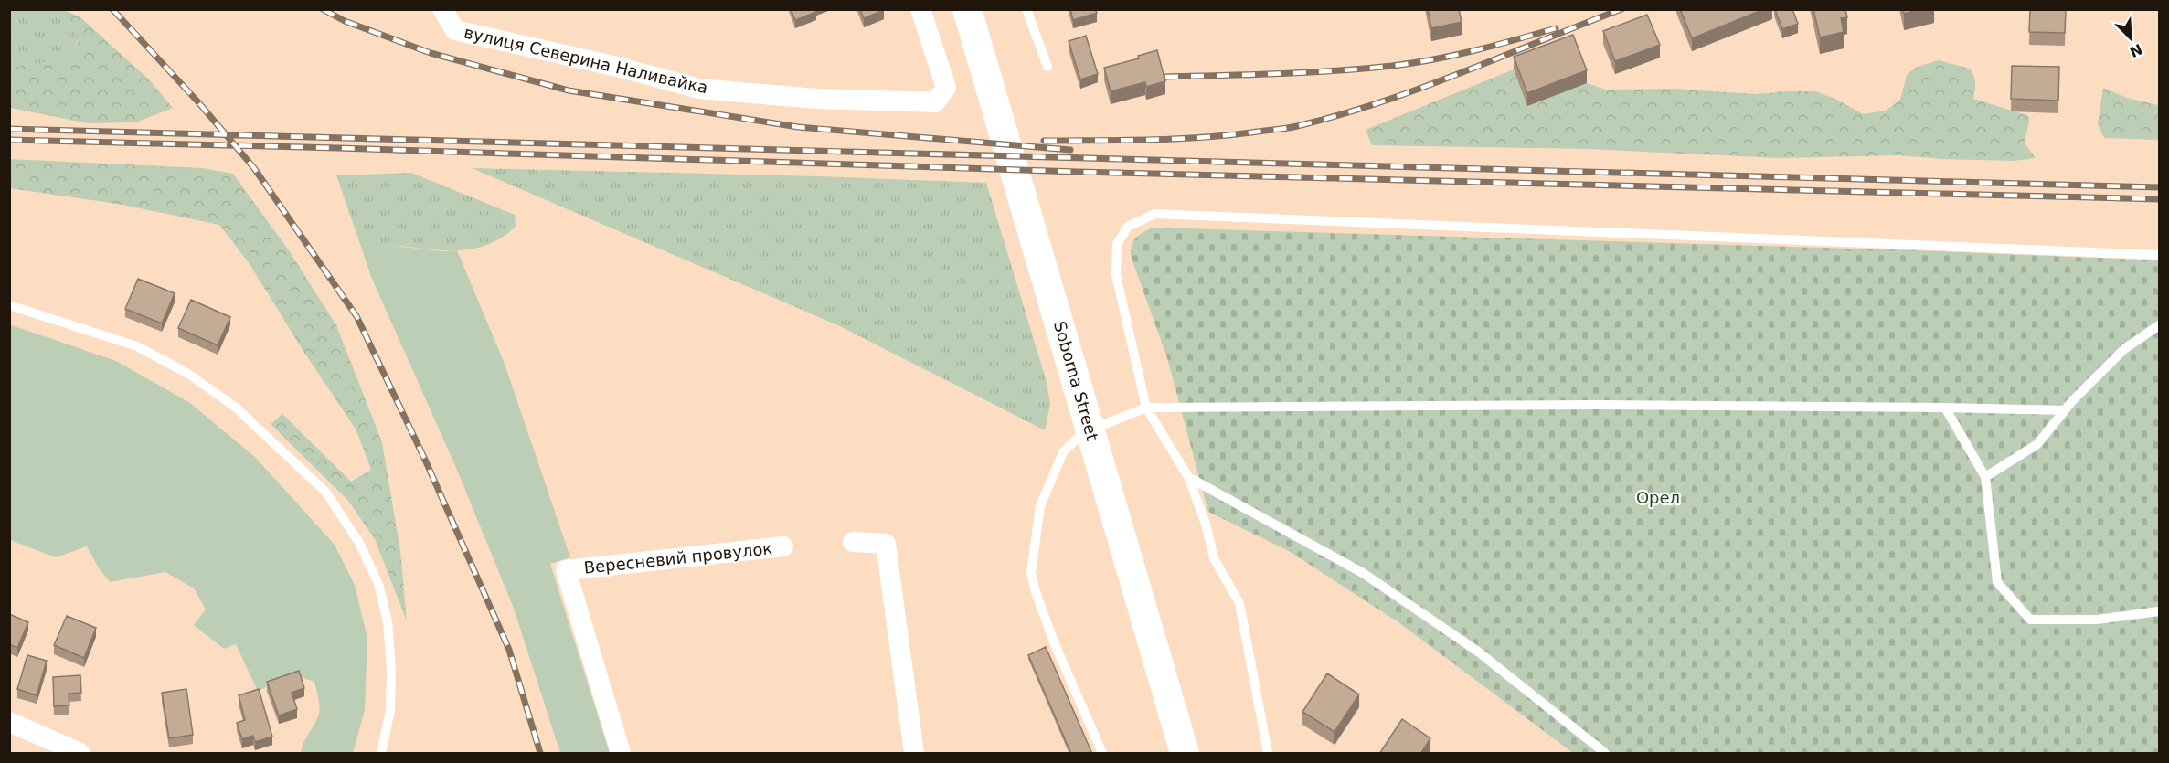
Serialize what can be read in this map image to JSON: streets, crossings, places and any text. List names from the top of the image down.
{
  "streets": {
    "main road": ["Soborna Street"],
    "street": ["вулиця Северина Наливайка", "Вересневий провулок"]
  },
  "parks": ["Орел"],
  "north": "bottom right"
}
